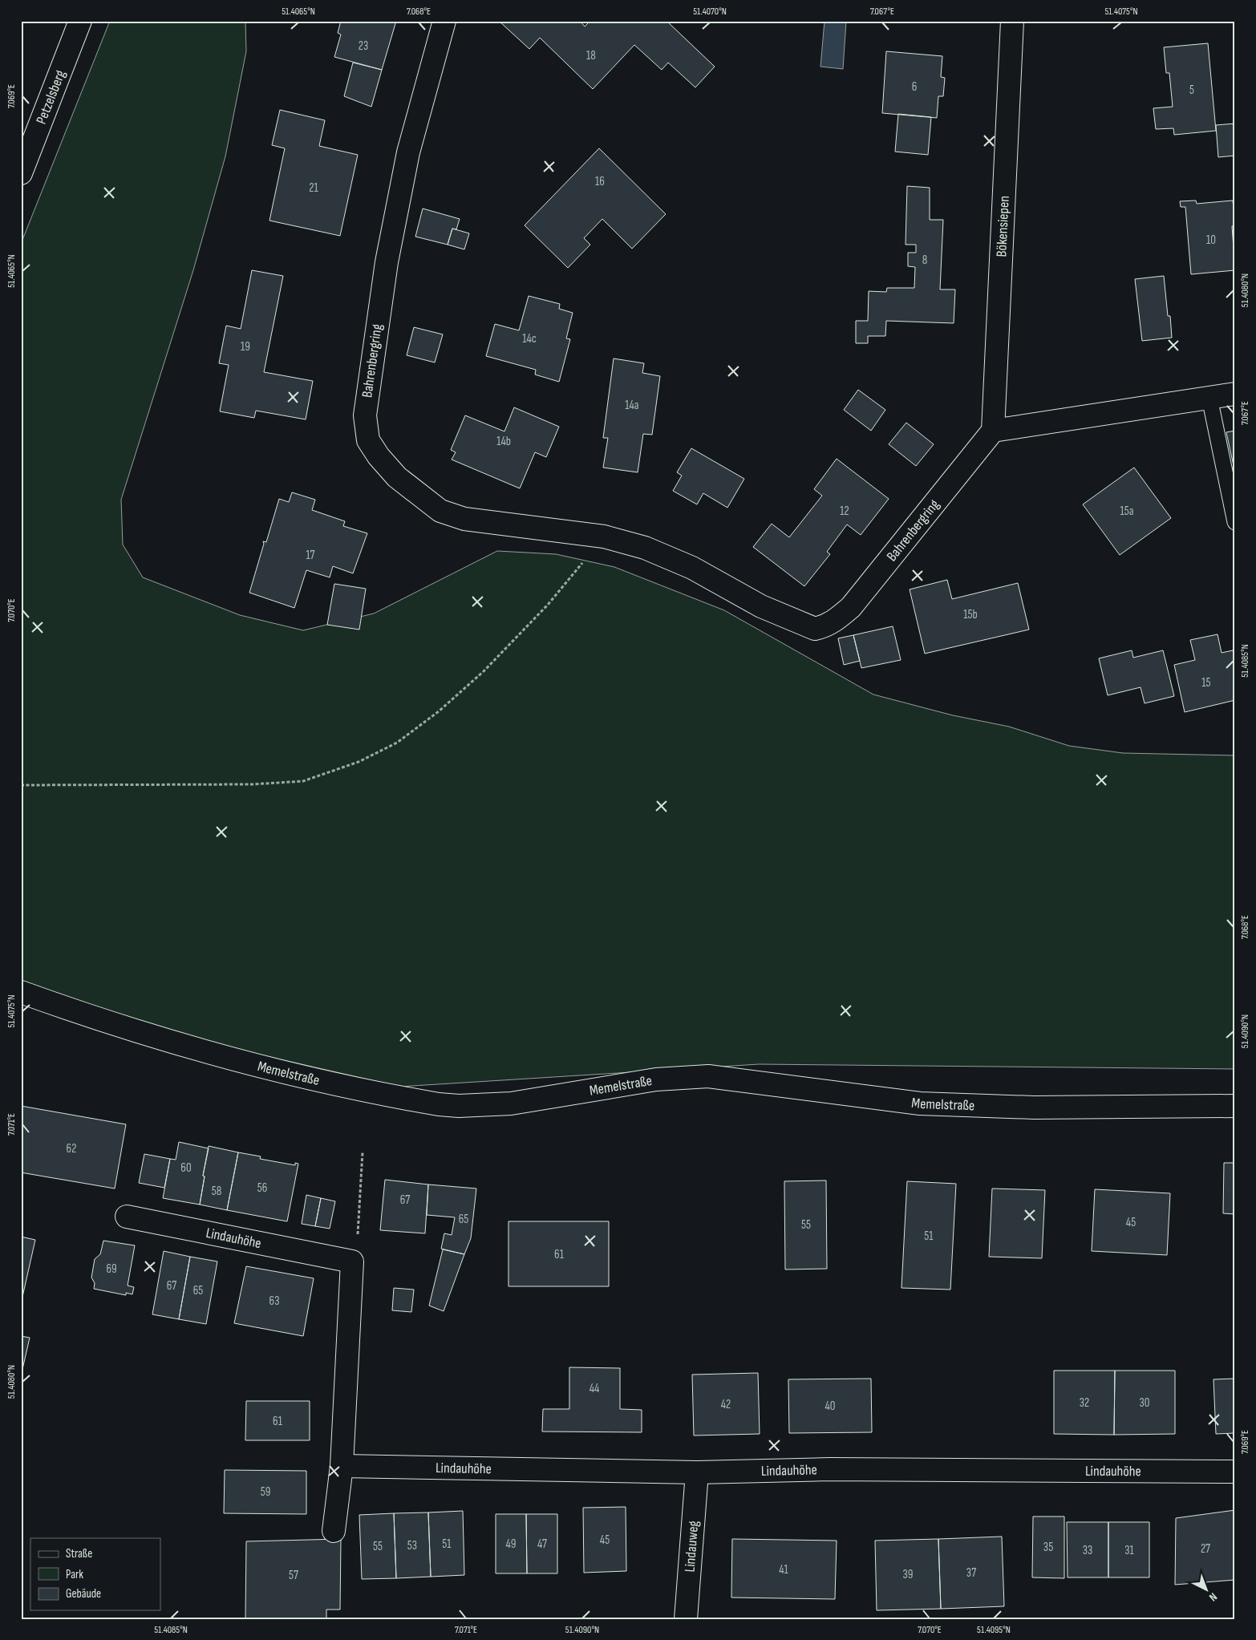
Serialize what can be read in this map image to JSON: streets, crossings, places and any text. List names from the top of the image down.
{
  "streets": {
    "street": [
      "Petzelsberg",
      "Bökensiepen",
      "Bahrenbergring",
      "Memelstraße",
      "Lindauhöhe",
      "Lindauweg"
    ]
  },
  "crossings": [
    ["Bökensiepen", "Bahrenbergring"],
    ["Lindauhöhe", "Lindauweg"]
  ],
  "house_numbers": [
    "23",
    "18",
    "6",
    "5",
    "16",
    "21",
    "10",
    "8",
    "14c",
    "19",
    "14a",
    "14b",
    "12",
    "15a",
    "17",
    "15b",
    "15",
    "62",
    "60",
    "56",
    "58",
    "67",
    "65",
    "45",
    "55",
    "51",
    "61",
    "69",
    "67",
    "65",
    "63",
    "44",
    "32",
    "30",
    "42",
    "40",
    "61",
    "59",
    "45",
    "51",
    "49",
    "47",
    "53",
    "55",
    "35",
    "27",
    "33",
    "31",
    "41",
    "37",
    "39",
    "57"
  ],
  "legend": ["Straße", "Park", "Gebäude"],
  "north": "bottom right",
  "coordinates": [
    "51.4065°N",
    "7.068°E",
    "51.4070°N",
    "7.067°E",
    "51.4075°N",
    "7.069°E",
    "51.4080°N",
    "7.070°E",
    "51.4085°N",
    "51.4090°N",
    "7.071°E",
    "51.4095°N"
  ]
}
